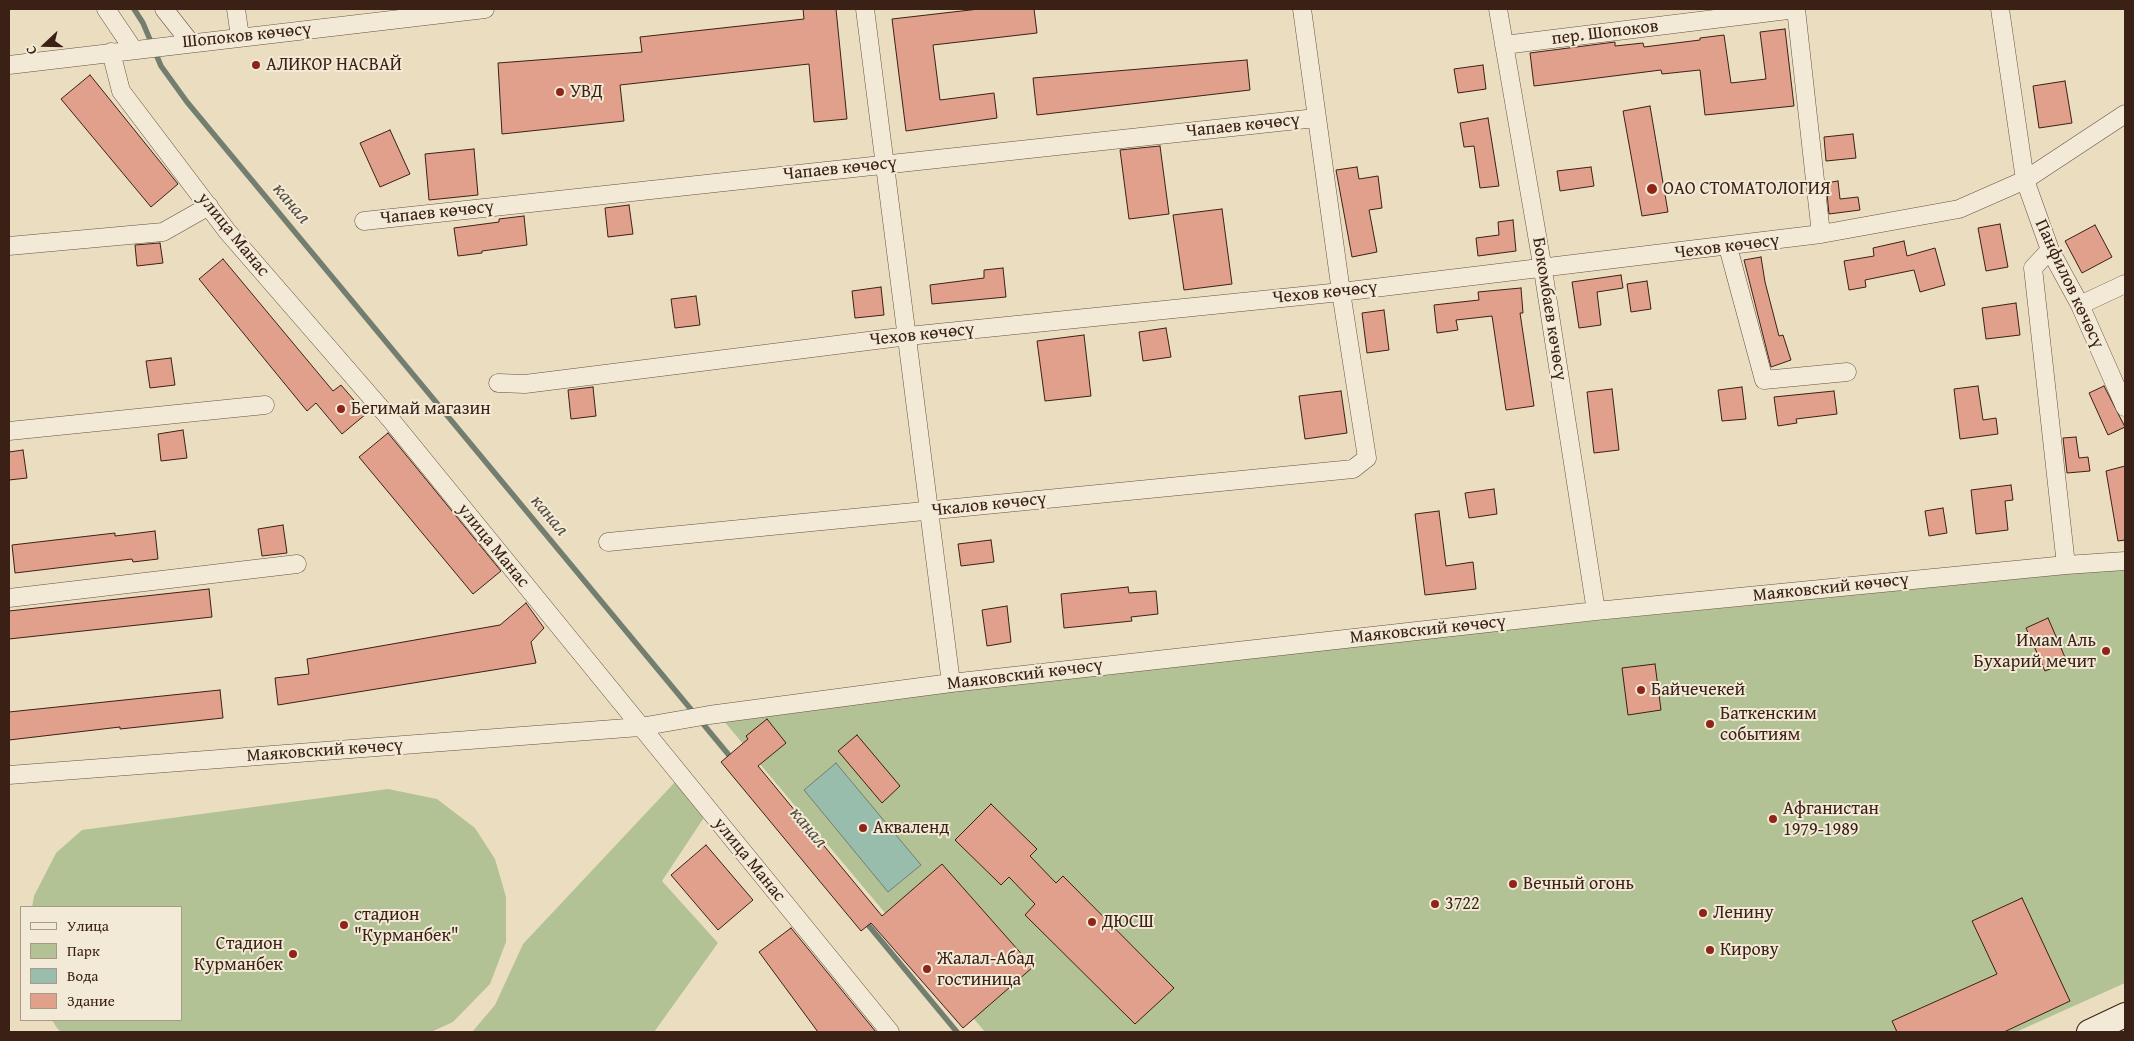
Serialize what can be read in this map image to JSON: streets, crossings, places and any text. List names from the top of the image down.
{
  "streets": {
    "street": [
      "пер. Шопоков",
      "Шопоков көчөсү",
      "Чапаев көчөсү",
      "улица Манас",
      "Чехов көчөсү",
      "Панфилов көчөсү",
      "Бокомбаев көчөсү",
      "Чкалов көчөсү",
      "Маяковский көчөсү"
    ]
  },
  "crossings": [
    ["пер. Шопоков", "Чехов көчөсү"],
    ["пер. Шопоков", "Бокомбаев көчөсү"],
    ["Шопоков көчөсү", "улица Манас"],
    ["Чапаев көчөсү", "Чехов көчөсү"],
    ["Чапаев көчөсү", "Чкалов көчөсү"],
    ["улица Манас", "Маяковский көчөсү"],
    ["Чехов көчөсү", "Панфилов көчөсү"],
    ["Чехов көчөсү", "Бокомбаев көчөсү"],
    ["Бокомбаев көчөсү", "Маяковский көчөсү"]
  ],
  "water": ["канал"],
  "places": [
    "АЛИКОР НАСВАЙ",
    "УВД",
    "ОАО СТОМАТОЛОГИЯ",
    "Бегимай магазин",
    "Имам Аль Бухарий мечит",
    "Байчечекей",
    "Баткенским событиям",
    "Афганистан 1979-1989",
    "Акваленд",
    "Вечный огонь",
    "3722",
    "Ленину",
    "ДЮСШ",
    "стадион \"Курманбек\"",
    "Кирову",
    "Стадион Курманбек",
    "Жалал-Абад гостиница"
  ],
  "legend": [
    "Улица",
    "Парк",
    "Вода",
    "Здание"
  ],
  "north": "left"
}
